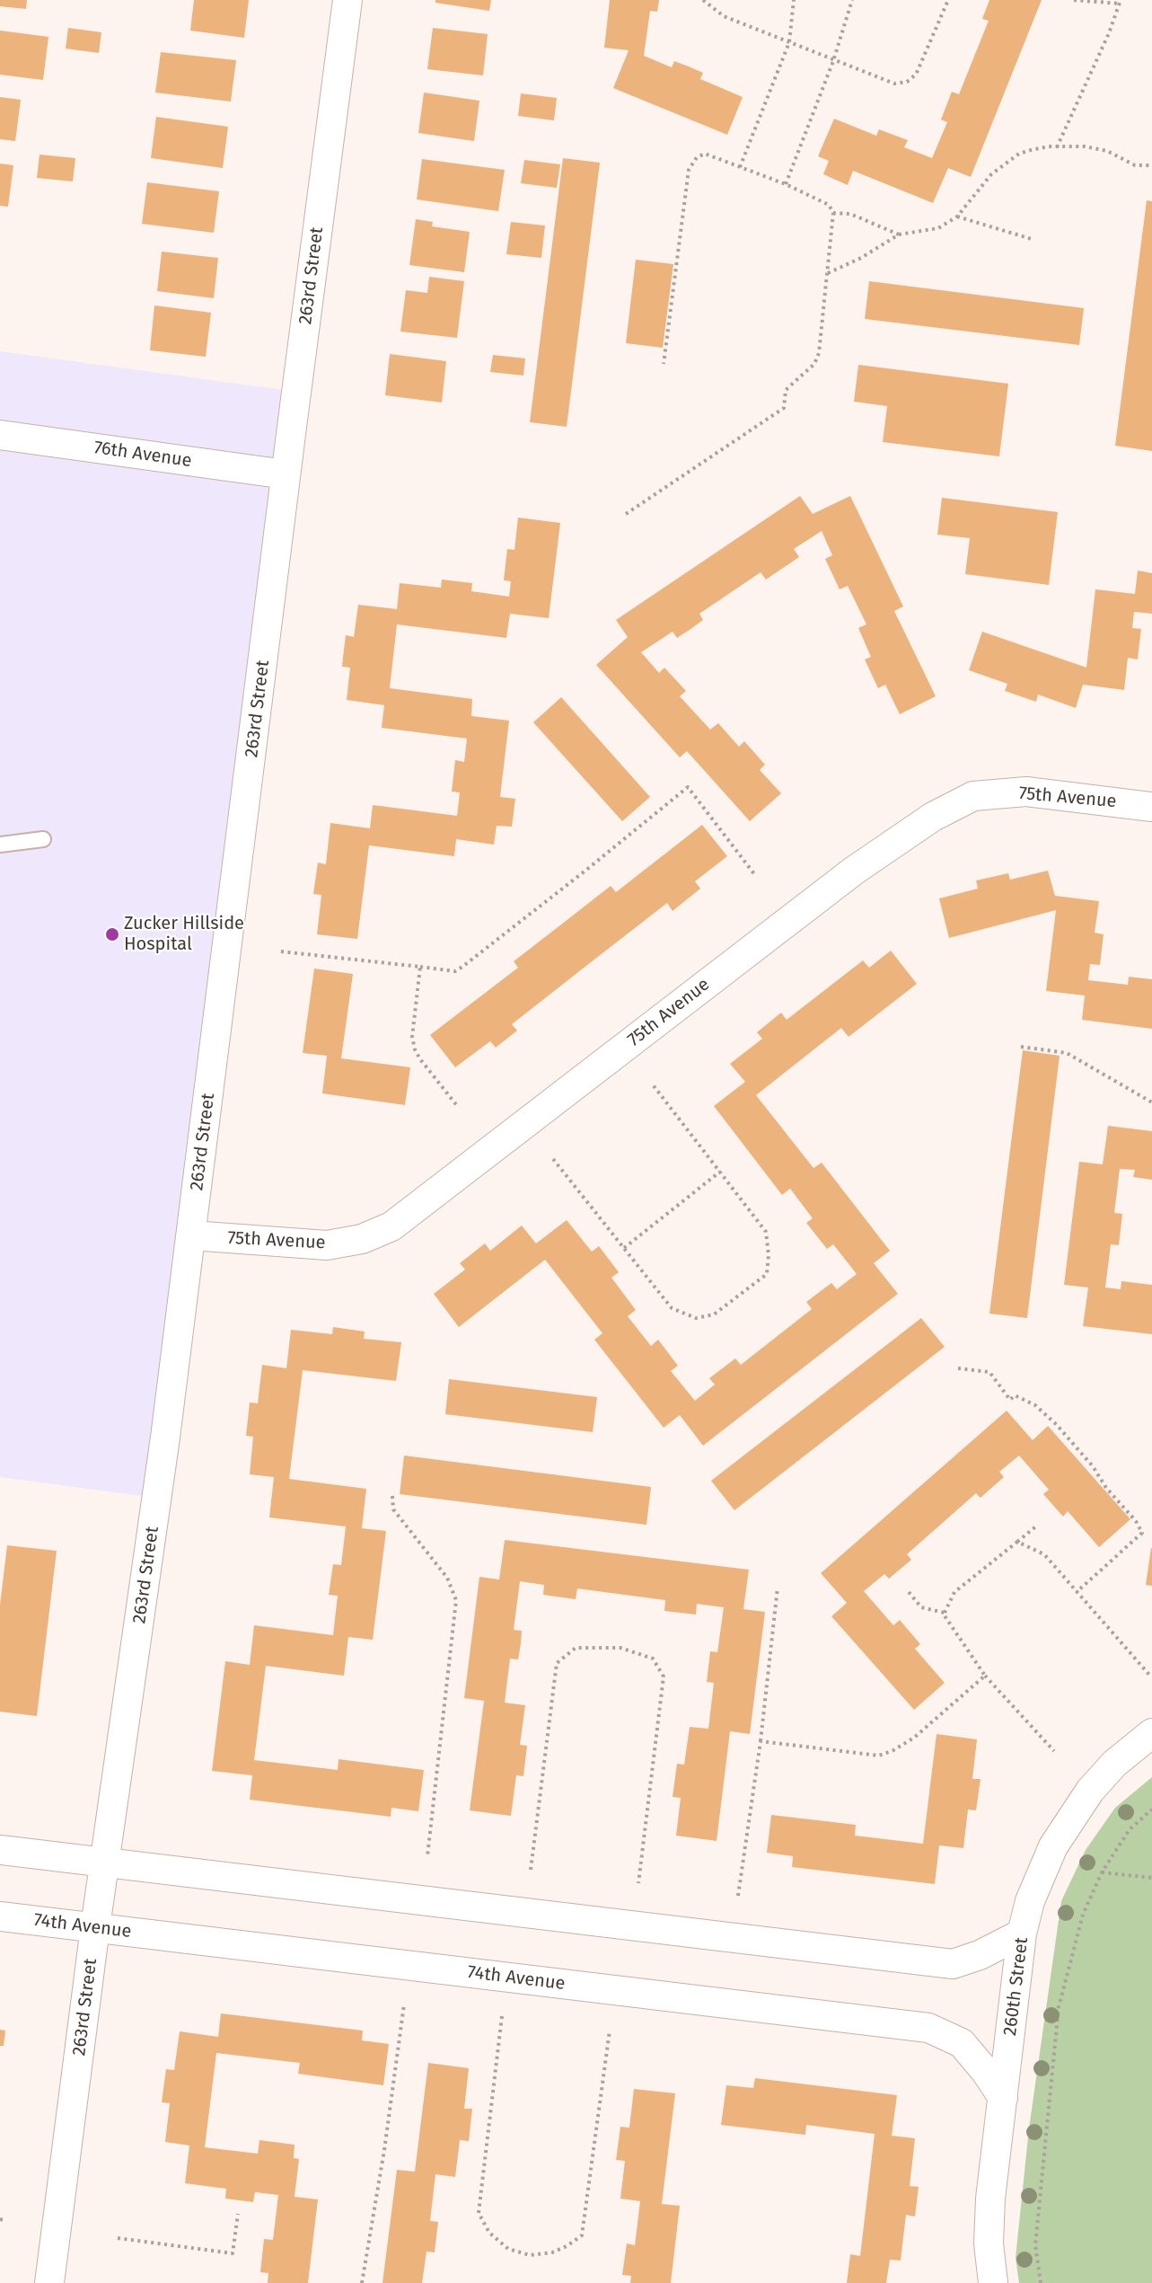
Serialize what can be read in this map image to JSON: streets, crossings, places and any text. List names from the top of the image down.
{
  "streets": {
    "street": [
      "263rd Street",
      "76th Avenue",
      "75th Avenue",
      "74th Avenue",
      "260th Street"
    ]
  },
  "crossings": [
    ["263rd Street", "76th Avenue"],
    ["263rd Street", "75th Avenue"],
    ["263rd Street", "74th Avenue"],
    ["74th Avenue", "260th Street"]
  ],
  "places": ["Zucker Hillside Hospital"]
}
